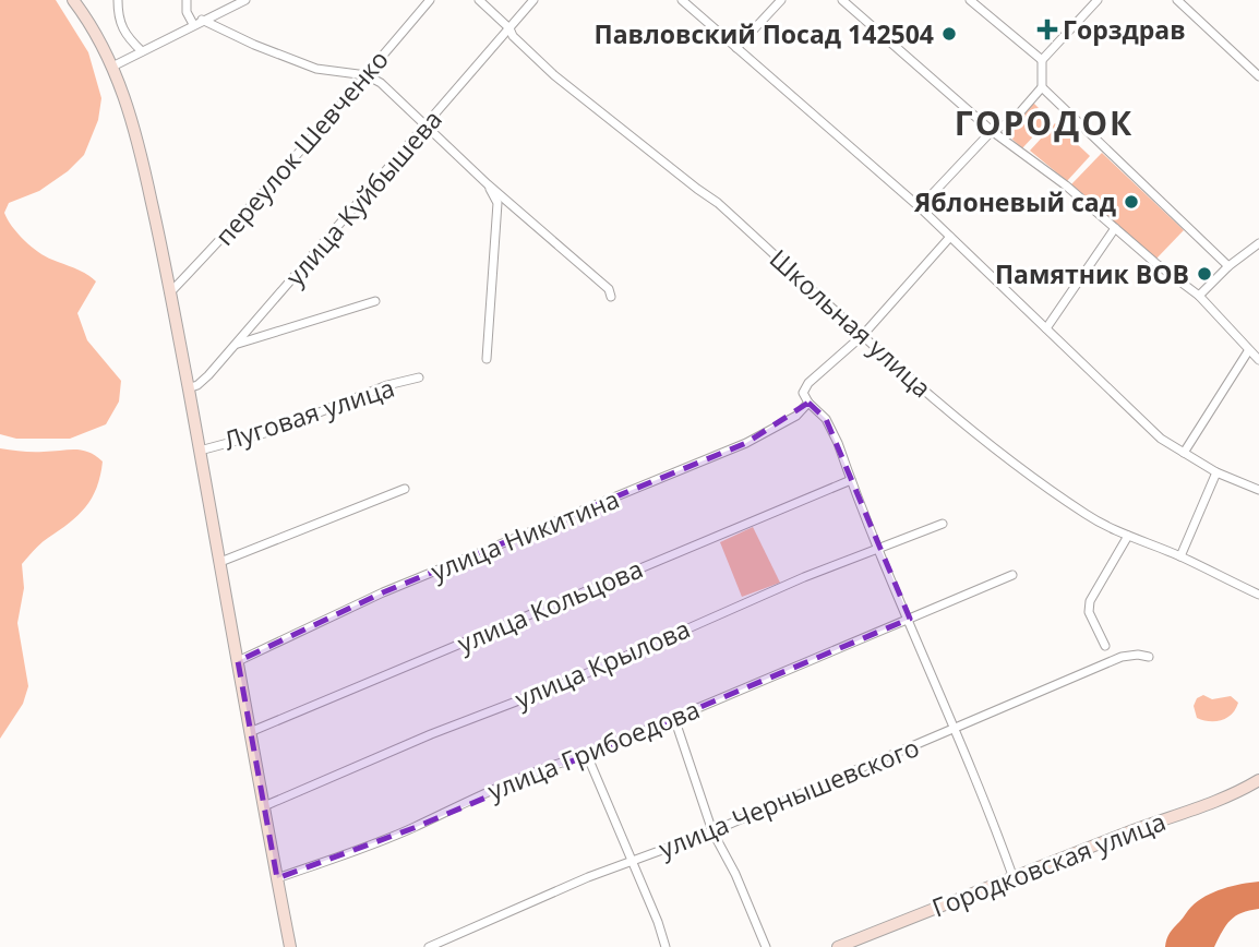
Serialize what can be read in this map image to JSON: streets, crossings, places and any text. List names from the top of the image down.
{
  "streets": {
    "street": [
      "переулок Шевченко",
      "улица Куйбышева",
      "Школьная улица",
      "Луговая улица",
      "улица Никитина",
      "улица Кольцова",
      "улица Крылова",
      "улица Грибоедова",
      "улица Чернышевского",
      "Городковская улица"
    ]
  },
  "crossings": [
    ["улица Куйбышева", "Школьная улица"]
  ],
  "districts": ["ГОРОДОК"],
  "places": {
    "health": ["Горздрав"],
    "other": ["Павловский Посад 142504", "Яблоневый сад", "Памятник ВОВ"]
  }
}
